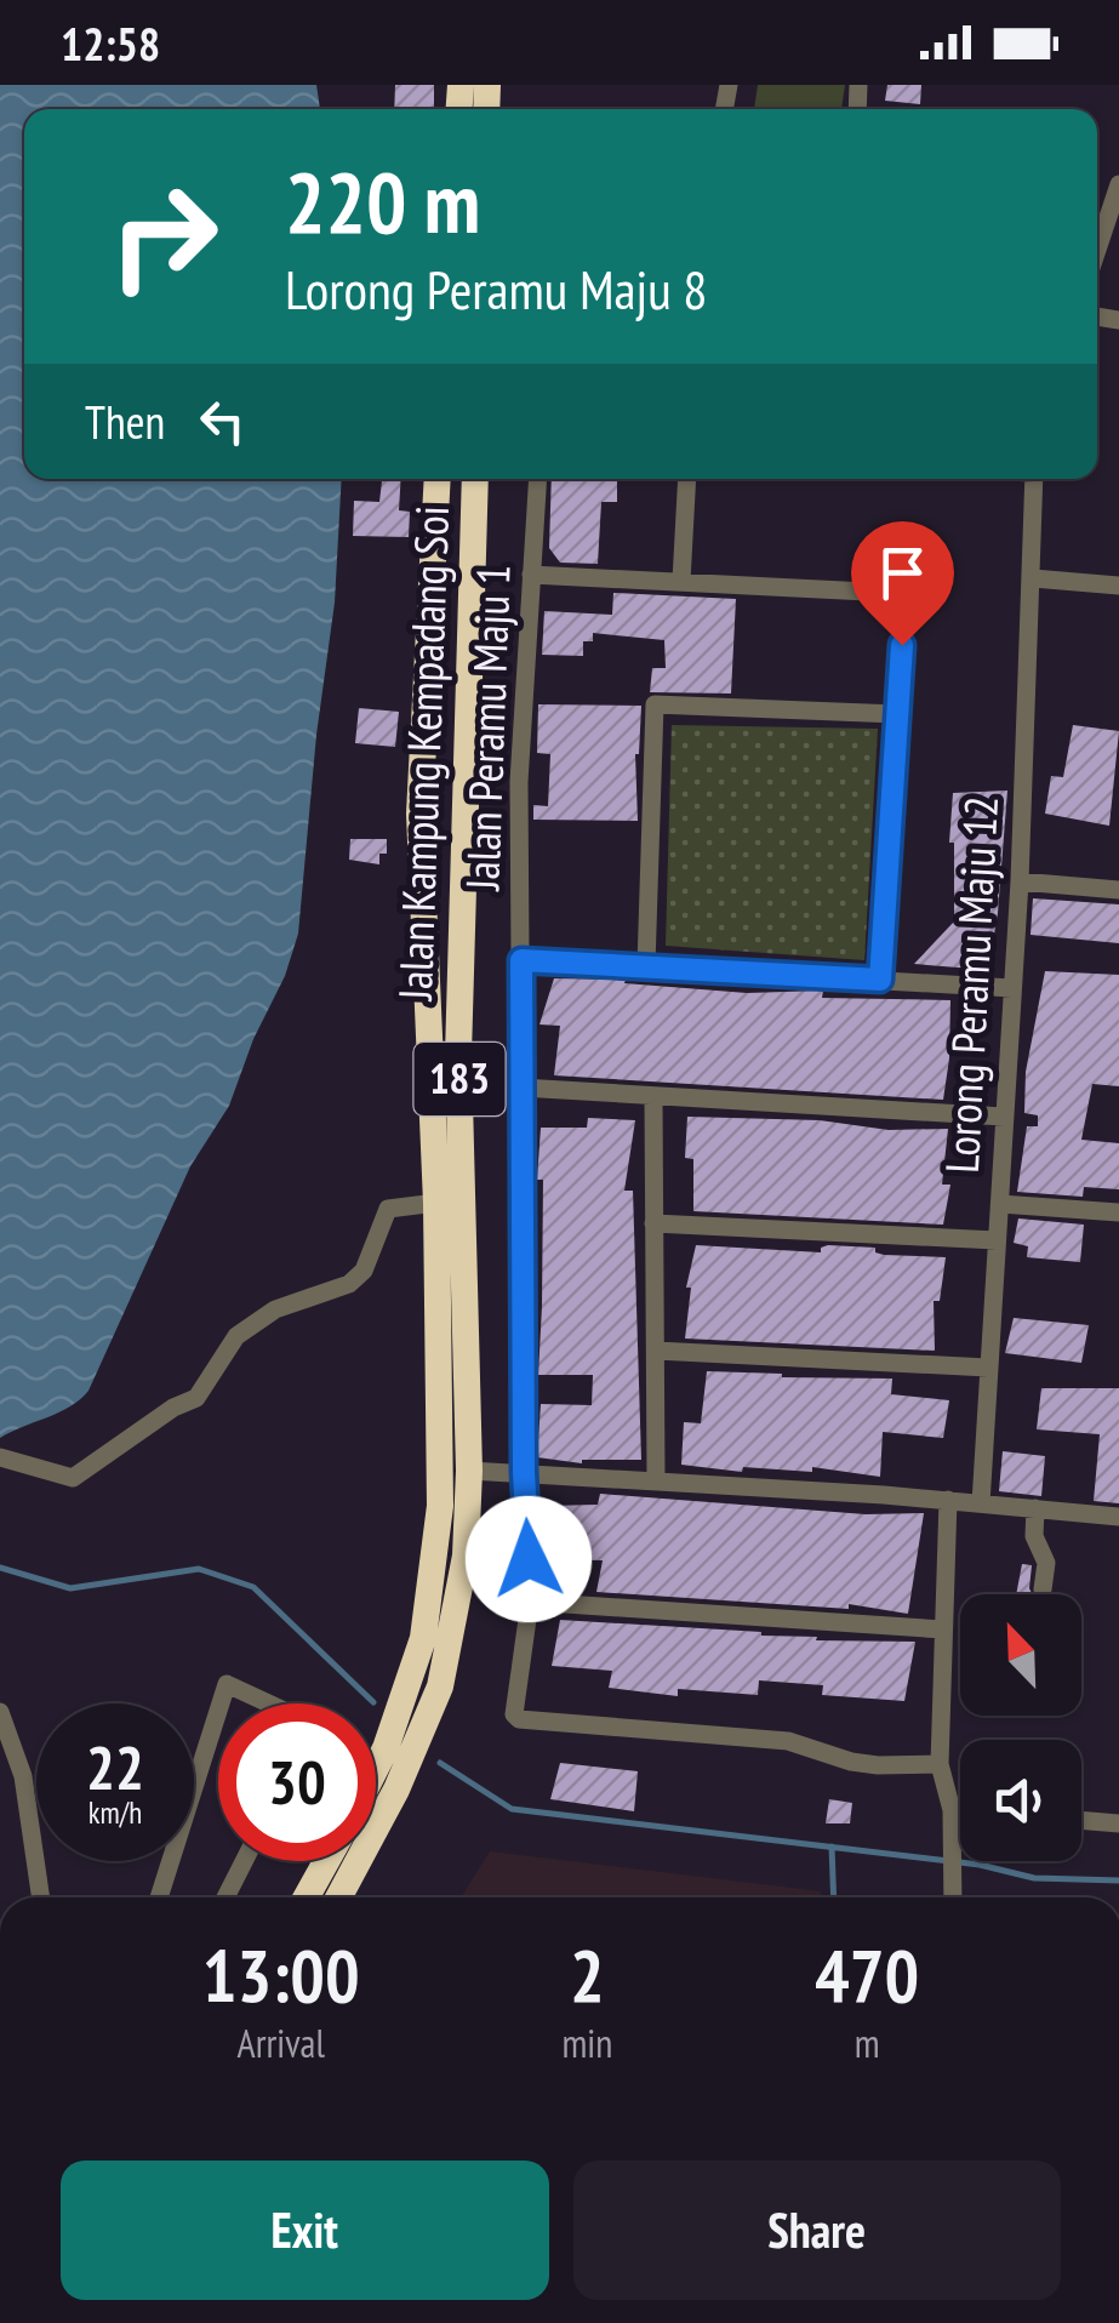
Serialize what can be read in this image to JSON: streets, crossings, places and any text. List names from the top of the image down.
{
  "streets": {
    "highway": ["Jalan Kampung Kempadang Soi", "183"],
    "street": ["Jalan Peramu Maju 1", "Lorong Peramu Maju 12"]
  },
  "crossings": [
    ["Jalan Kampung Kempadang Soi", "183"]
  ],
  "north": "top left",
  "page": {
    "status": "12:58",
    "turn": ["220 m", "Lorong Peramu Maju 8"],
    "then": "Then",
    "speed": "22 km/h",
    "limit": "30",
    "eta": [
      "13:00",
      "Arrival",
      "2",
      "min",
      "470",
      "m"
    ],
    "buttons": ["Exit", "Share"]
  }
}
